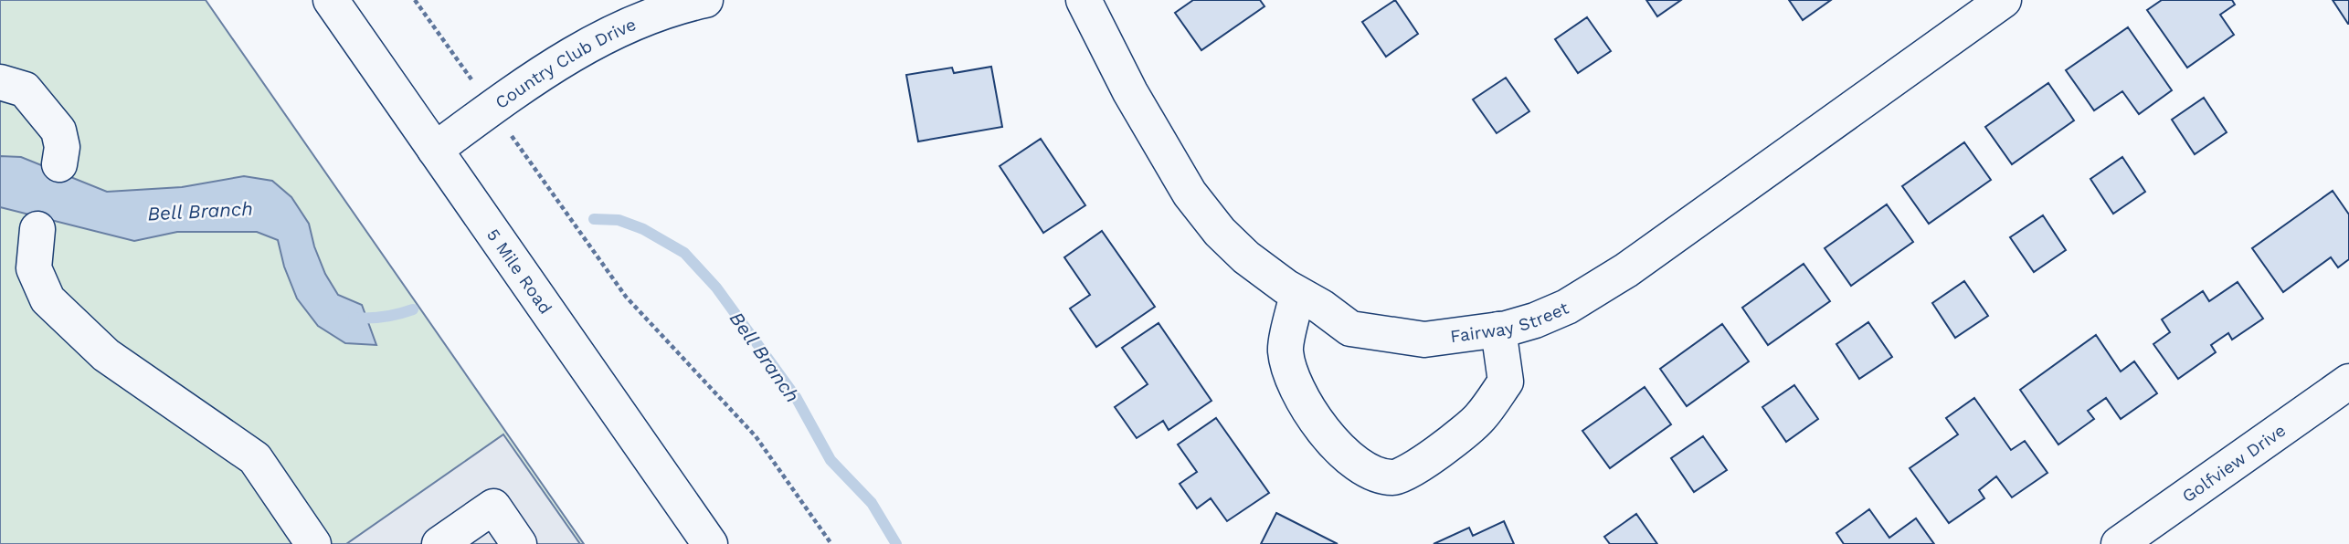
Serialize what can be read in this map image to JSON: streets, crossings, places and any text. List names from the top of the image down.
{
  "streets": {
    "street": [
      "Country Club Drive",
      "5 Mile Road",
      "Fairway Street",
      "Golfview Drive"
    ]
  },
  "crossings": [
    ["Country Club Drive", "5 Mile Road"]
  ],
  "water": ["Bell Branch"]
}
